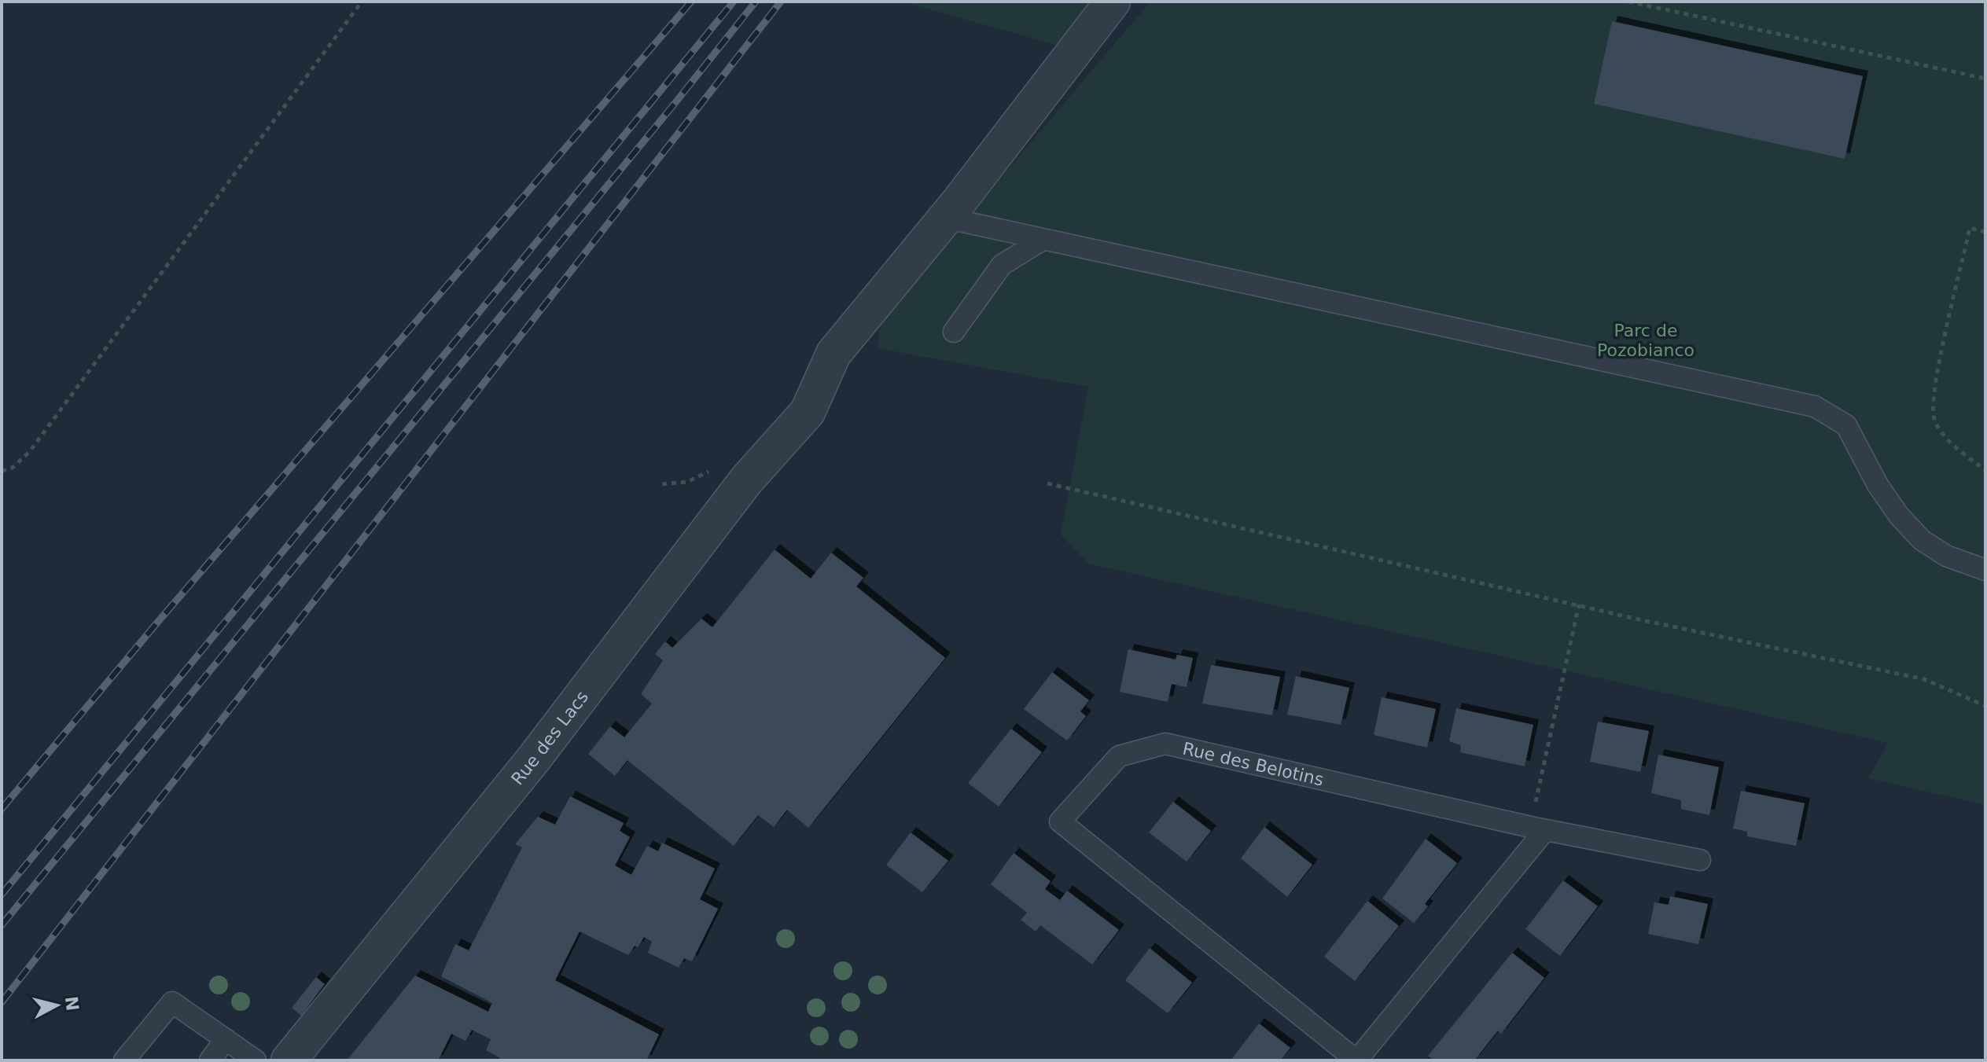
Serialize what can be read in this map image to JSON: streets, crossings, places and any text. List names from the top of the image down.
{
  "streets": {
    "street": ["Rue des Lacs"],
    "lane": ["Rue des Belotins"]
  },
  "parks": ["Parc de Pozobianco"],
  "north": "right"
}
